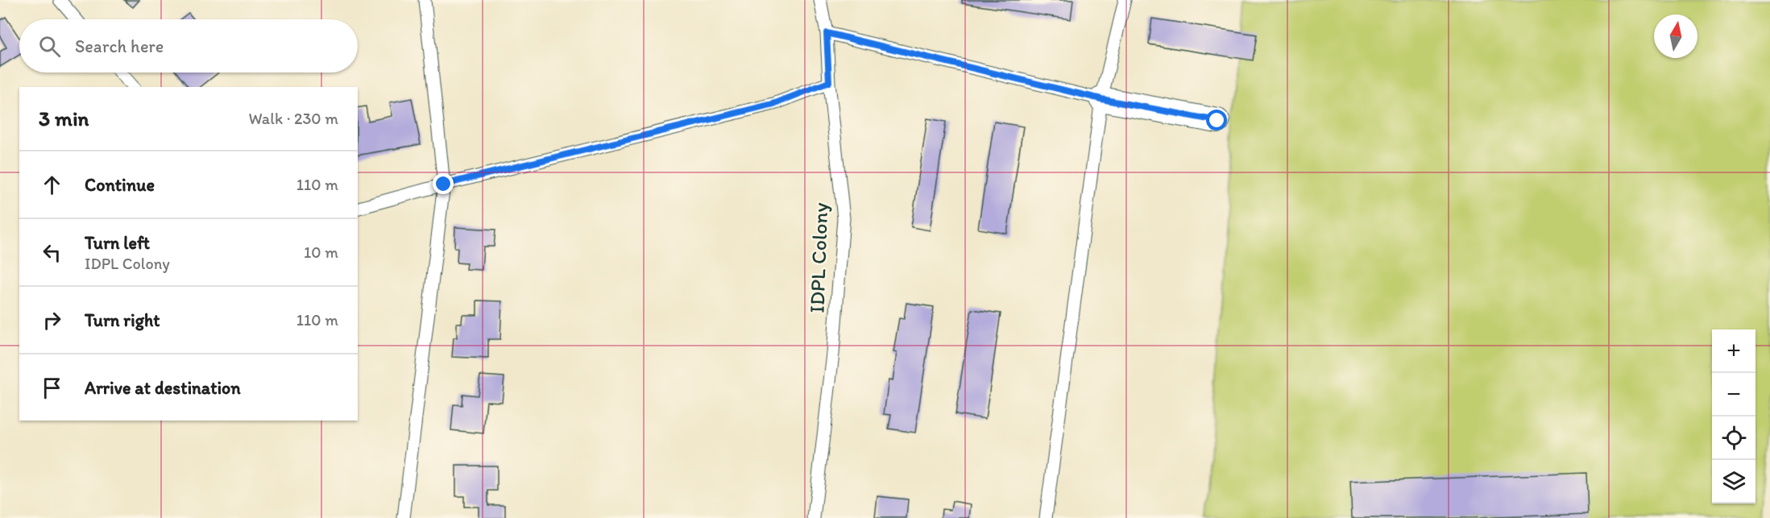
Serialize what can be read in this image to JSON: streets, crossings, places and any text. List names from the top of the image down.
{
  "streets": {
    "lane": ["IDPL Colony"]
  },
  "north": "top",
  "page": {
    "search": "Search here",
    "heading": ["3 min", "Walk · 230 m"],
    "list": [
      ["Continue", "110 m"],
      ["Turn left", "IDPL Colony", "10 m"],
      ["Turn right", "110 m"],
      "Arrive at destination"
    ],
    "map_buttons": ["+", "−"]
  }
}
